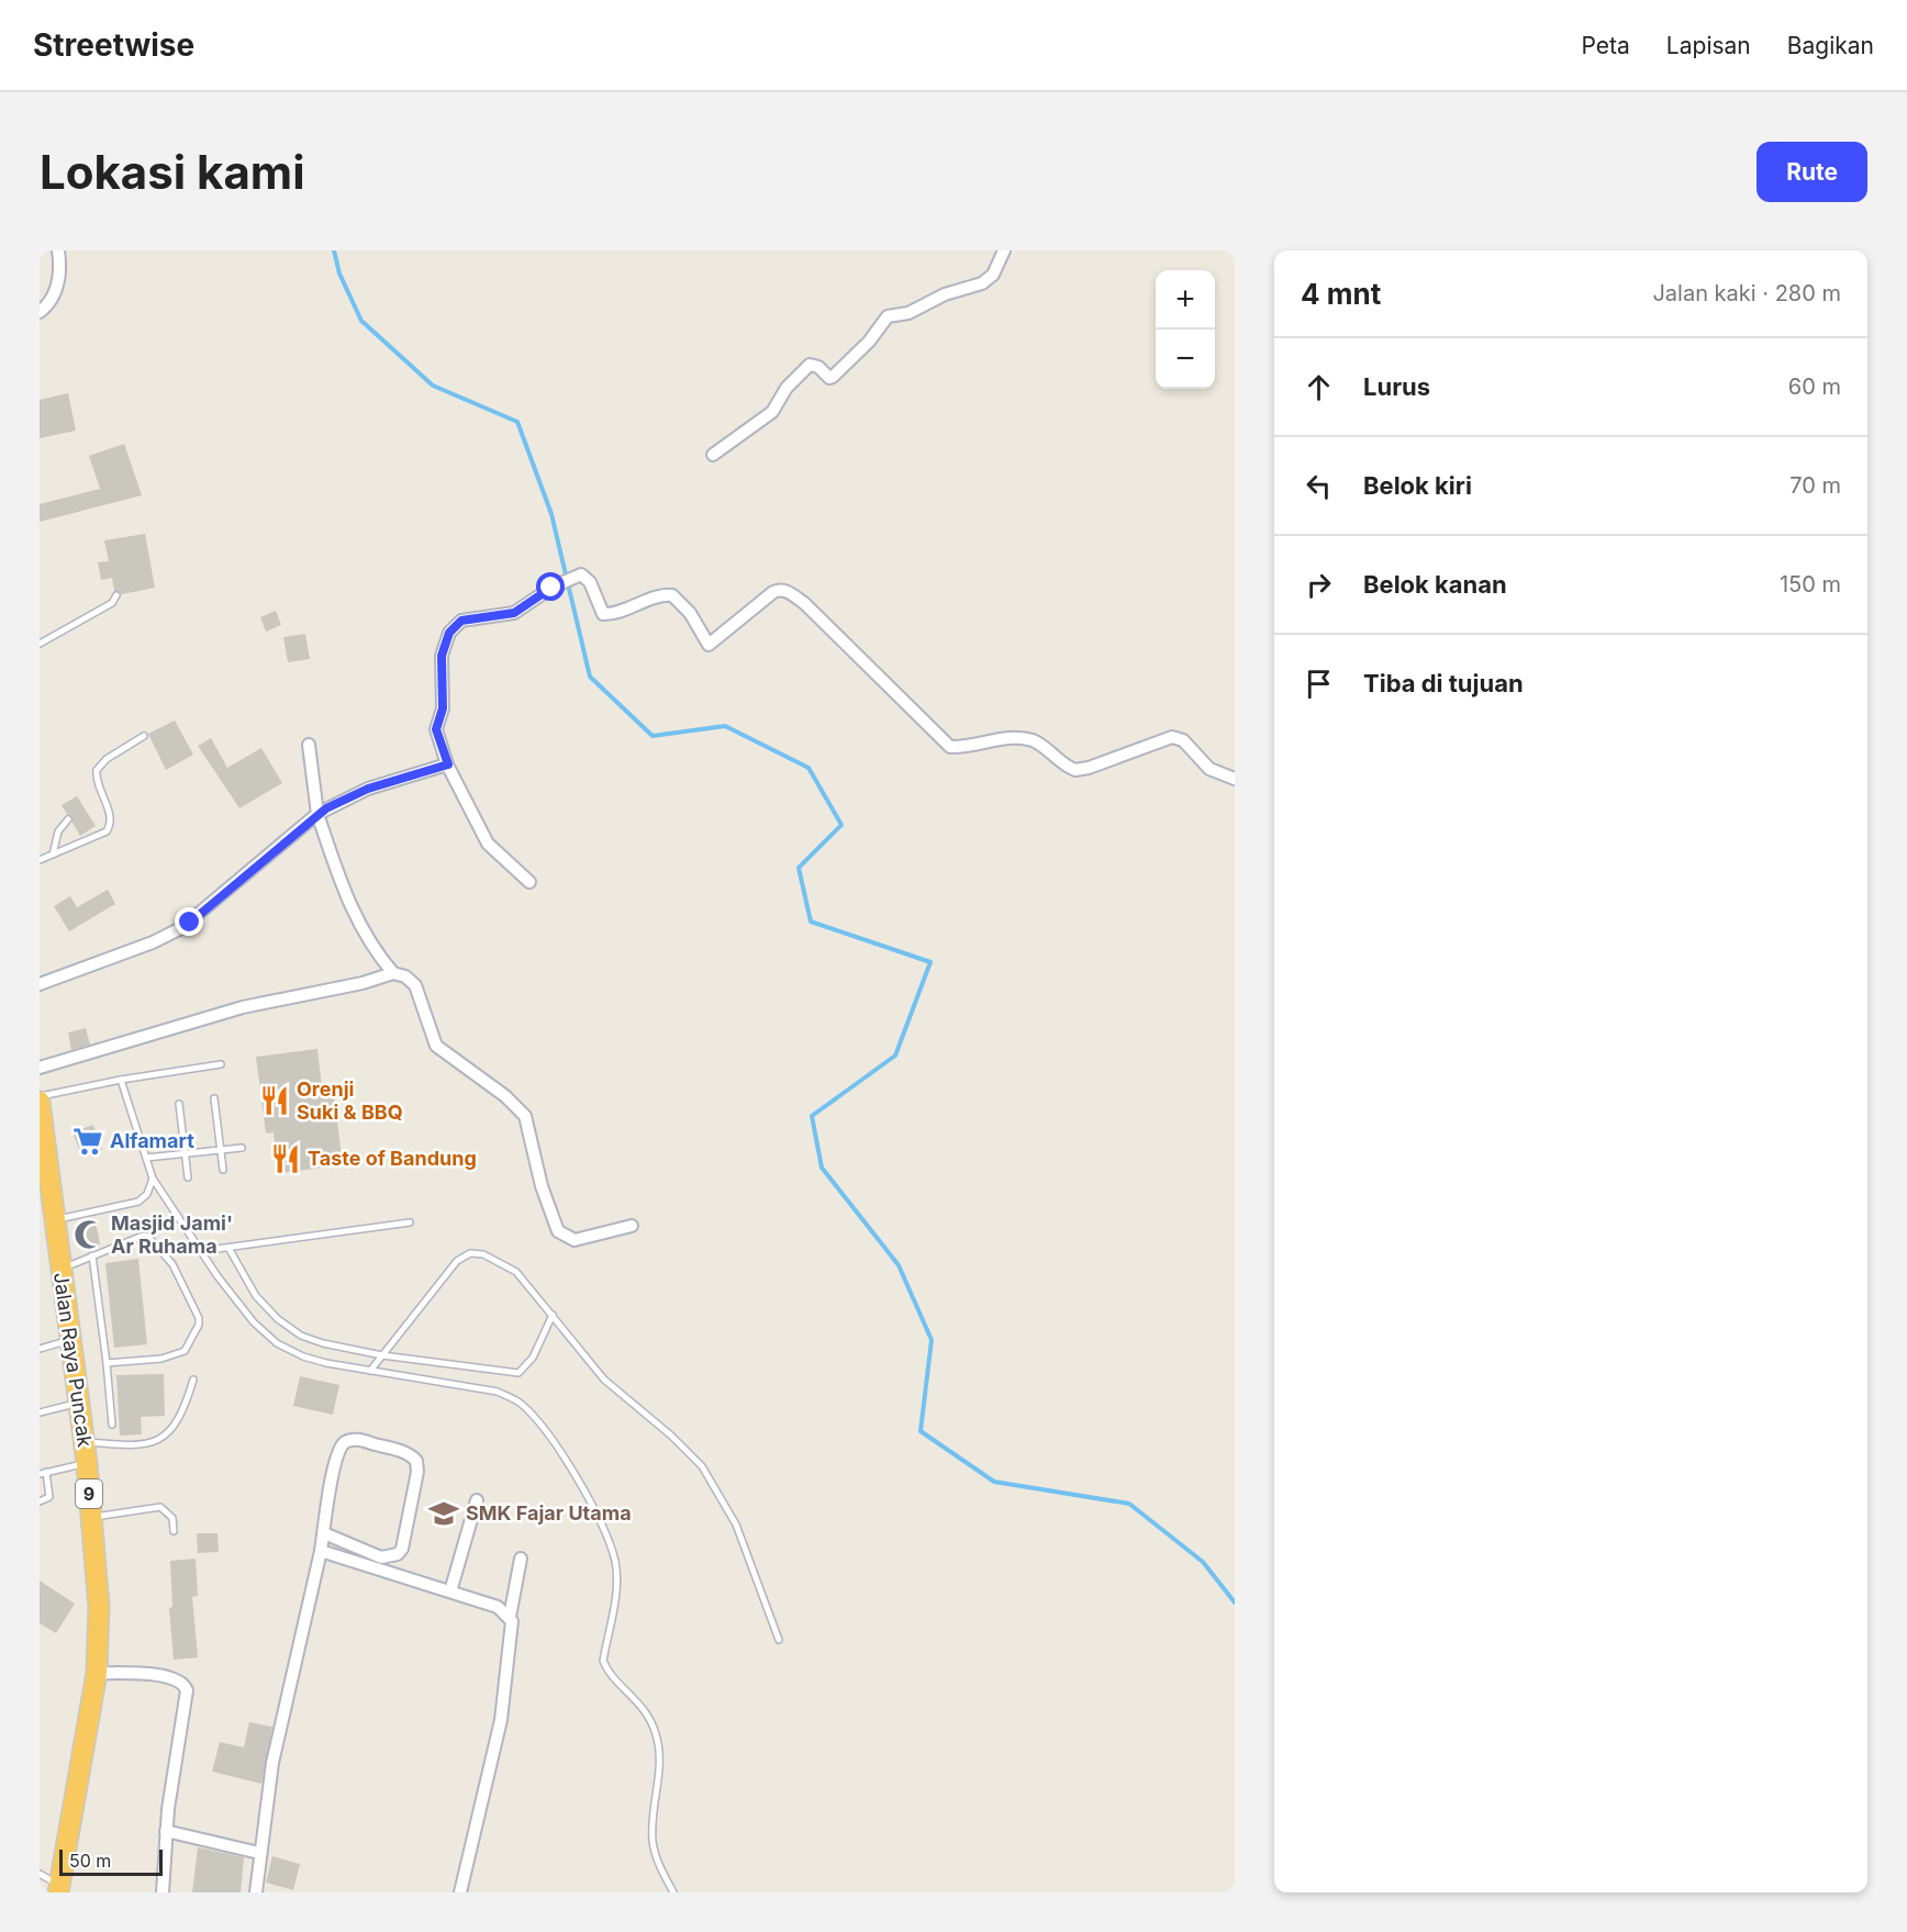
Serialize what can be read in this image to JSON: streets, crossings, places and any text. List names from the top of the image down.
{
  "streets": {
    "highway": ["Jalan Raya Puncak", "9"]
  },
  "places": {
    "restaurant": ["Orenji Suki & BBQ", "Taste of Bandung"],
    "supermarket": ["Alfamart"],
    "mosque": ["Masjid Jami' Ar Ruhama"],
    "school or university": ["SMK Fajar Utama"]
  },
  "scale_bar": "50 m",
  "page": {
    "header": "Streetwise",
    "nav": ["Peta", "Lapisan", "Bagikan"],
    "buttons": "Rute",
    "title": "Lokasi kami",
    "heading": ["4 mnt", "Jalan kaki · 280 m"],
    "map_buttons": ["+", "−"],
    "list": [
      ["Lurus", "60 m"],
      ["Belok kiri", "70 m"],
      ["Belok kanan", "150 m"],
      "Tiba di tujuan"
    ],
    "scale": "50 m"
  }
}
